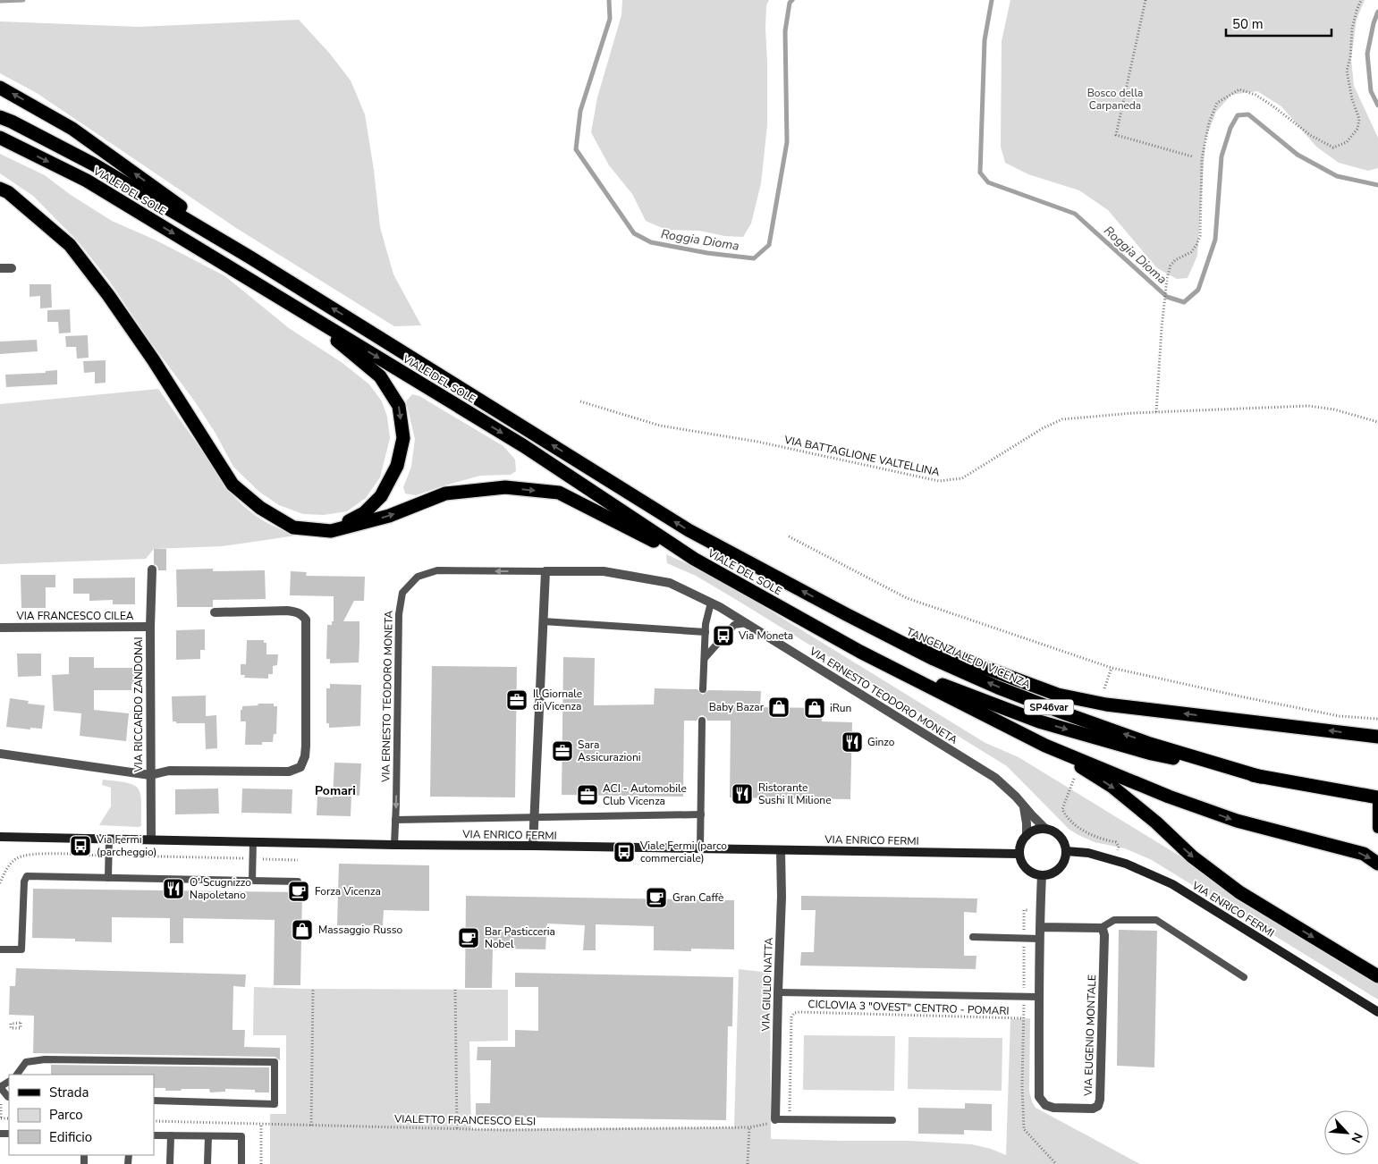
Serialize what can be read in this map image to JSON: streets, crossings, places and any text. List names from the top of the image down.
{
  "streets": {
    "highway": ["VIALE DEL SOLE", "TANGENZIALE DI VICENZA", "SP46var"],
    "street": [
      "VIA FRANCESCO CILEA",
      "VIA ERNESTO TEODORO MONETA",
      "VIA RICCARDO ZANDONAI",
      "VIA ENRICO FERMI",
      "VIA GIULIO NATTA",
      "VIA EUGENIO MONTALE"
    ],
    "path": ["VIA BATTAGLIONE VALTELLINA", "CICLOVIA 3 \"OVEST\" CENTRO - POMARI", "VIALETTO FRANCESCO ELSI"]
  },
  "crossings": [
    ["VIALE DEL SOLE", "TANGENZIALE DI VICENZA"],
    ["VIA FRANCESCO CILEA", "VIA RICCARDO ZANDONAI"],
    ["VIA ERNESTO TEODORO MONETA", "VIA ENRICO FERMI"],
    ["VIA ERNESTO TEODORO MONETA", "VIA EUGENIO MONTALE"],
    ["VIA RICCARDO ZANDONAI", "VIA ENRICO FERMI"],
    ["VIA ENRICO FERMI", "VIA GIULIO NATTA"],
    ["VIA ENRICO FERMI", "VIA EUGENIO MONTALE"],
    ["VIA GIULIO NATTA", "VIALETTO FRANCESCO ELSI"]
  ],
  "districts": ["Pomari"],
  "water": ["Roggia Dioma"],
  "parks": ["Bosco della Carpaneda"],
  "places": {
    "bus stop": ["Via Moneta", "Via Fermi (parcheggio)", "Viale Fermi (parco commerciale)"],
    "office": ["Il Giornale di Vicenza", "Sara Assicurazioni", "ACI - Automobile Club Vicenza"],
    "shop": ["Baby Bazar", "iRun", "Massaggio Russo"],
    "restaurant": ["Ginzo", "Ristorante Sushi Il Milione", "O' Scugnizzo Napoletano"],
    "cafe": ["Forza Vicenza", "Gran Caffè", "Bar Pasticceria Nobel"]
  },
  "legend": ["Strada", "Parco", "Edificio"],
  "scale_bar": "50 m",
  "north": "bottom right"
}
